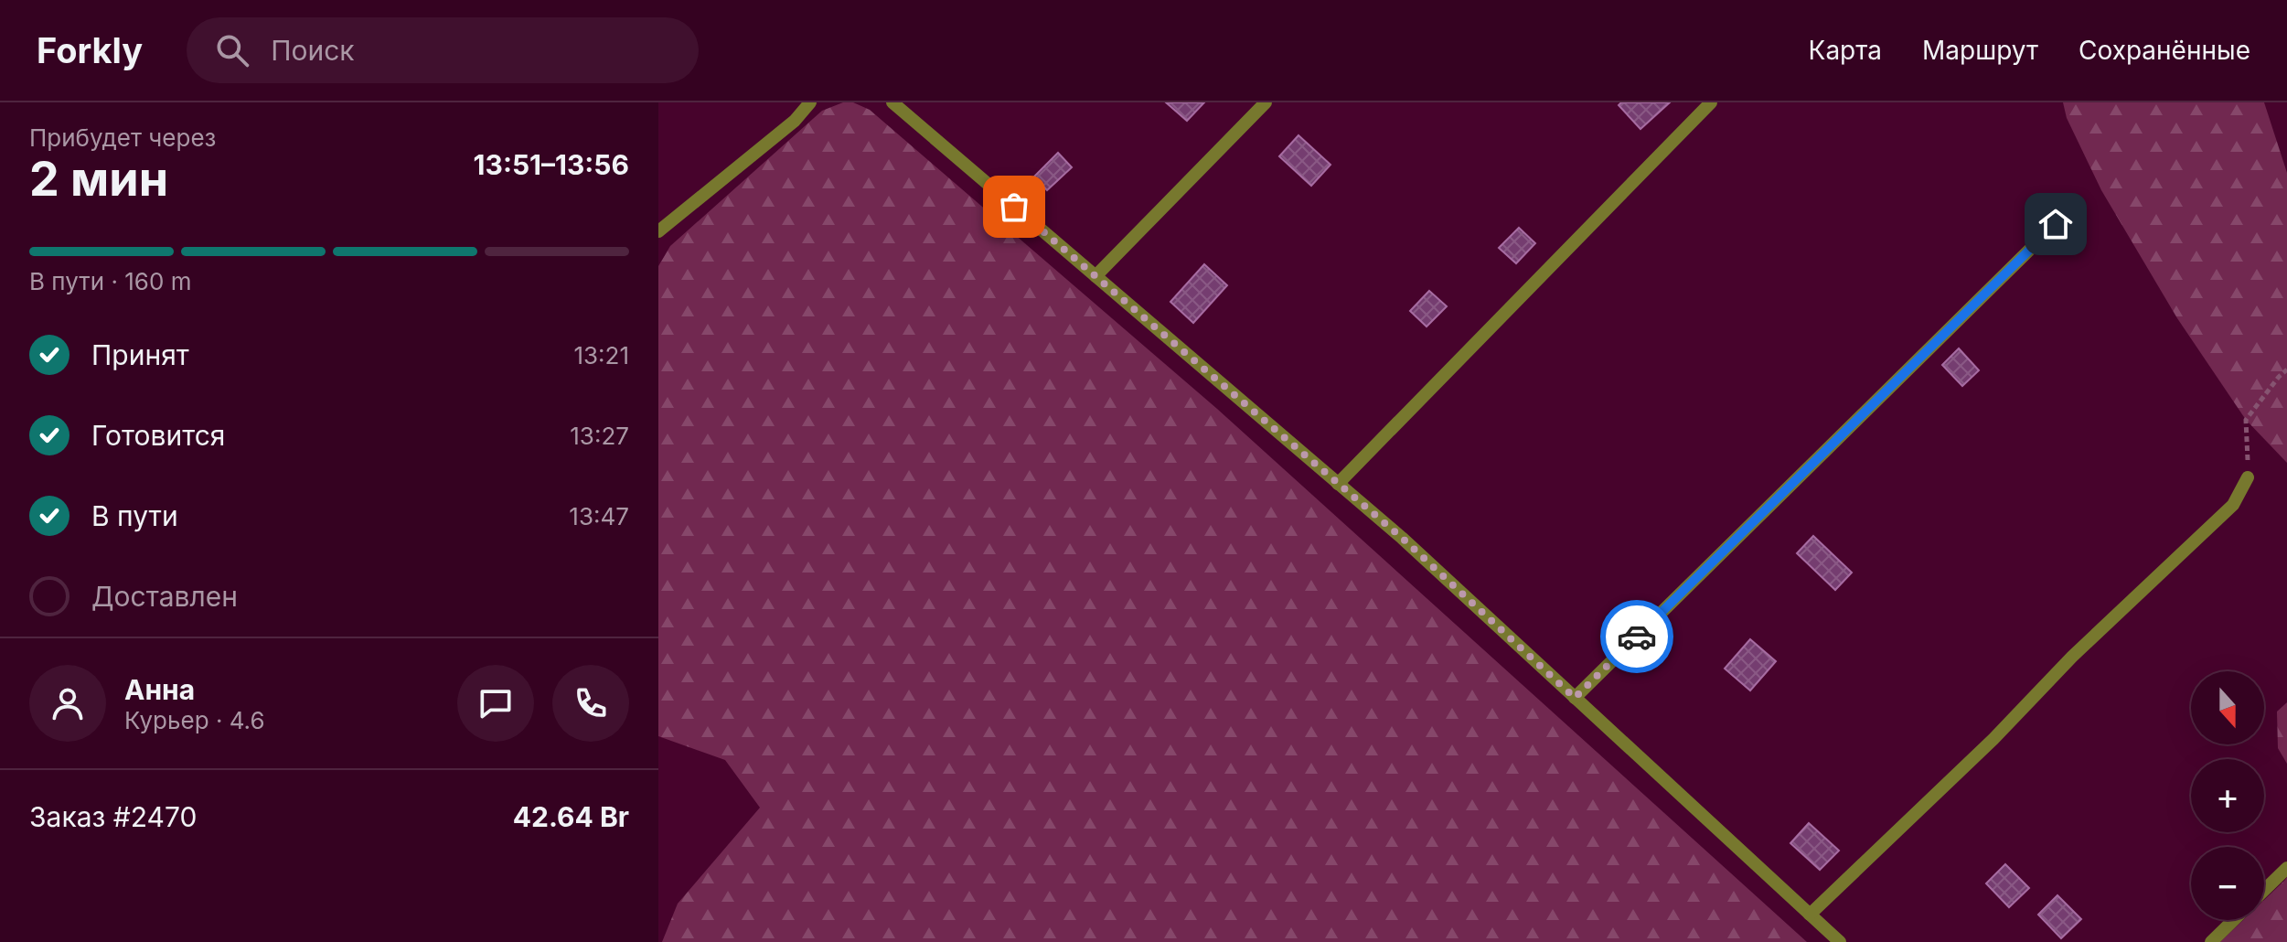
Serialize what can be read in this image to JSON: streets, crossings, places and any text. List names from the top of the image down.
{
  "north": "bottom",
  "page": {
    "header": "Forkly",
    "search": "Поиск",
    "nav": ["Карта", "Маршрут", "Сохранённые"],
    "heading": ["2 мин", "Прибудет через", "13:51–13:56"],
    "panel": [
      "Анна",
      "Курьер · 4.6",
      "Заказ #2470",
      "42.64 Br"
    ],
    "bar": "В пути · 160 m",
    "list": [
      ["Принят", "13:21"],
      ["Готовится", "13:27"],
      ["В пути", "13:47"],
      "Доставлен"
    ],
    "map_buttons": ["+", "−"]
  }
}
